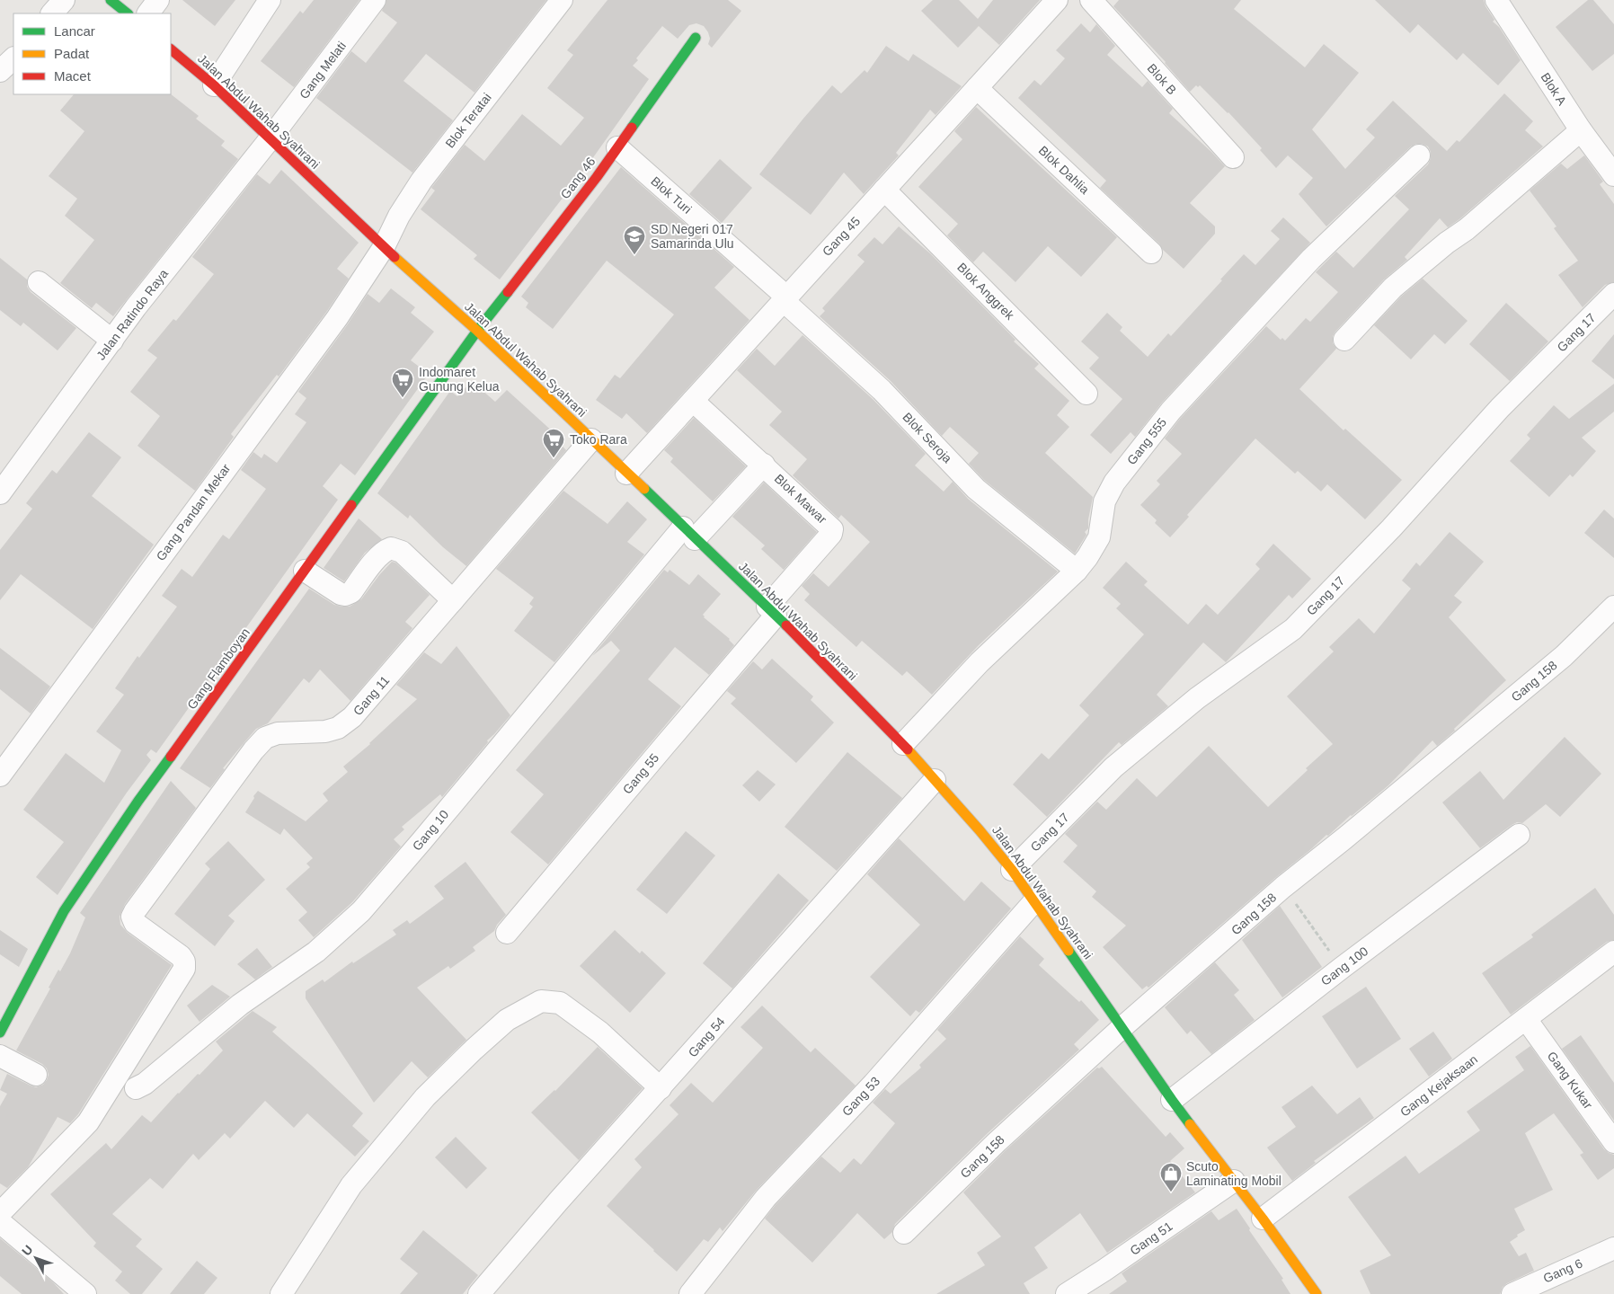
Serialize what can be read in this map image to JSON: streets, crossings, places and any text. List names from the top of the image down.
{
  "streets": {
    "main road": ["Jalan Abdul Wahab Syahrani", "Gang 46", "Gang Flamboyan"],
    "street": [
      "Gang Melati",
      "Blok B",
      "Blok A",
      "Blok Teratai",
      "Blok Dahlia",
      "Blok Turi",
      "Gang 45",
      "Blok Anggrek",
      "Jalan Ratindo Raya",
      "Gang 17",
      "Blok Seroja",
      "Gang 555",
      "Blok Mawar",
      "Gang Pandan Mekar",
      "Gang 158",
      "Gang 11",
      "Gang 55",
      "Gang 10",
      "Gang 100",
      "Gang 54",
      "Gang Kukar",
      "Gang Kejaksaan",
      "Gang 53",
      "Gang 51",
      "Gang 6"
    ]
  },
  "crossings": [
    ["Gang Melati", "Jalan Abdul Wahab Syahrani"],
    ["Gang Melati", "Jalan Ratindo Raya"],
    ["Jalan Abdul Wahab Syahrani", "Blok Teratai"],
    ["Jalan Abdul Wahab Syahrani", "Gang 46"],
    ["Jalan Abdul Wahab Syahrani", "Gang 45"],
    ["Jalan Abdul Wahab Syahrani", "Jalan Ratindo Raya"],
    ["Jalan Abdul Wahab Syahrani", "Gang 17"],
    ["Jalan Abdul Wahab Syahrani", "Gang 555"],
    ["Jalan Abdul Wahab Syahrani", "Blok Mawar"],
    ["Jalan Abdul Wahab Syahrani", "Gang Pandan Mekar"],
    ["Jalan Abdul Wahab Syahrani", "Gang Flamboyan"],
    ["Jalan Abdul Wahab Syahrani", "Gang 158"],
    ["Jalan Abdul Wahab Syahrani", "Gang 11"],
    ["Jalan Abdul Wahab Syahrani", "Gang 55"],
    ["Jalan Abdul Wahab Syahrani", "Gang 10"],
    ["Jalan Abdul Wahab Syahrani", "Gang 100"],
    ["Jalan Abdul Wahab Syahrani", "Gang 54"],
    ["Jalan Abdul Wahab Syahrani", "Gang Kejaksaan"],
    ["Jalan Abdul Wahab Syahrani", "Gang 53"],
    ["Jalan Abdul Wahab Syahrani", "Gang 51"],
    ["Blok Teratai", "Gang Pandan Mekar"],
    ["Blok Dahlia", "Gang 45"],
    ["Gang 46", "Blok Turi"],
    ["Gang 46", "Gang Flamboyan"],
    ["Blok Turi", "Gang 45"],
    ["Blok Turi", "Blok Seroja"],
    ["Gang 45", "Blok Anggrek"],
    ["Gang 45", "Blok Seroja"],
    ["Gang 45", "Blok Mawar"],
    ["Blok Seroja", "Gang 555"],
    ["Blok Mawar", "Gang 55"],
    ["Blok Mawar", "Gang 10"],
    ["Gang Kukar", "Gang Kejaksaan"]
  ],
  "places": {
    "school or university": ["SD Negeri 017 Samarinda Ulu"],
    "supermarket": ["Indomaret Gunung Kelua", "Toko Rara"],
    "shop": ["Scuto Laminating Mobil"]
  },
  "legend": ["Lancar", "Padat", "Macet"],
  "north": "top left"
}
